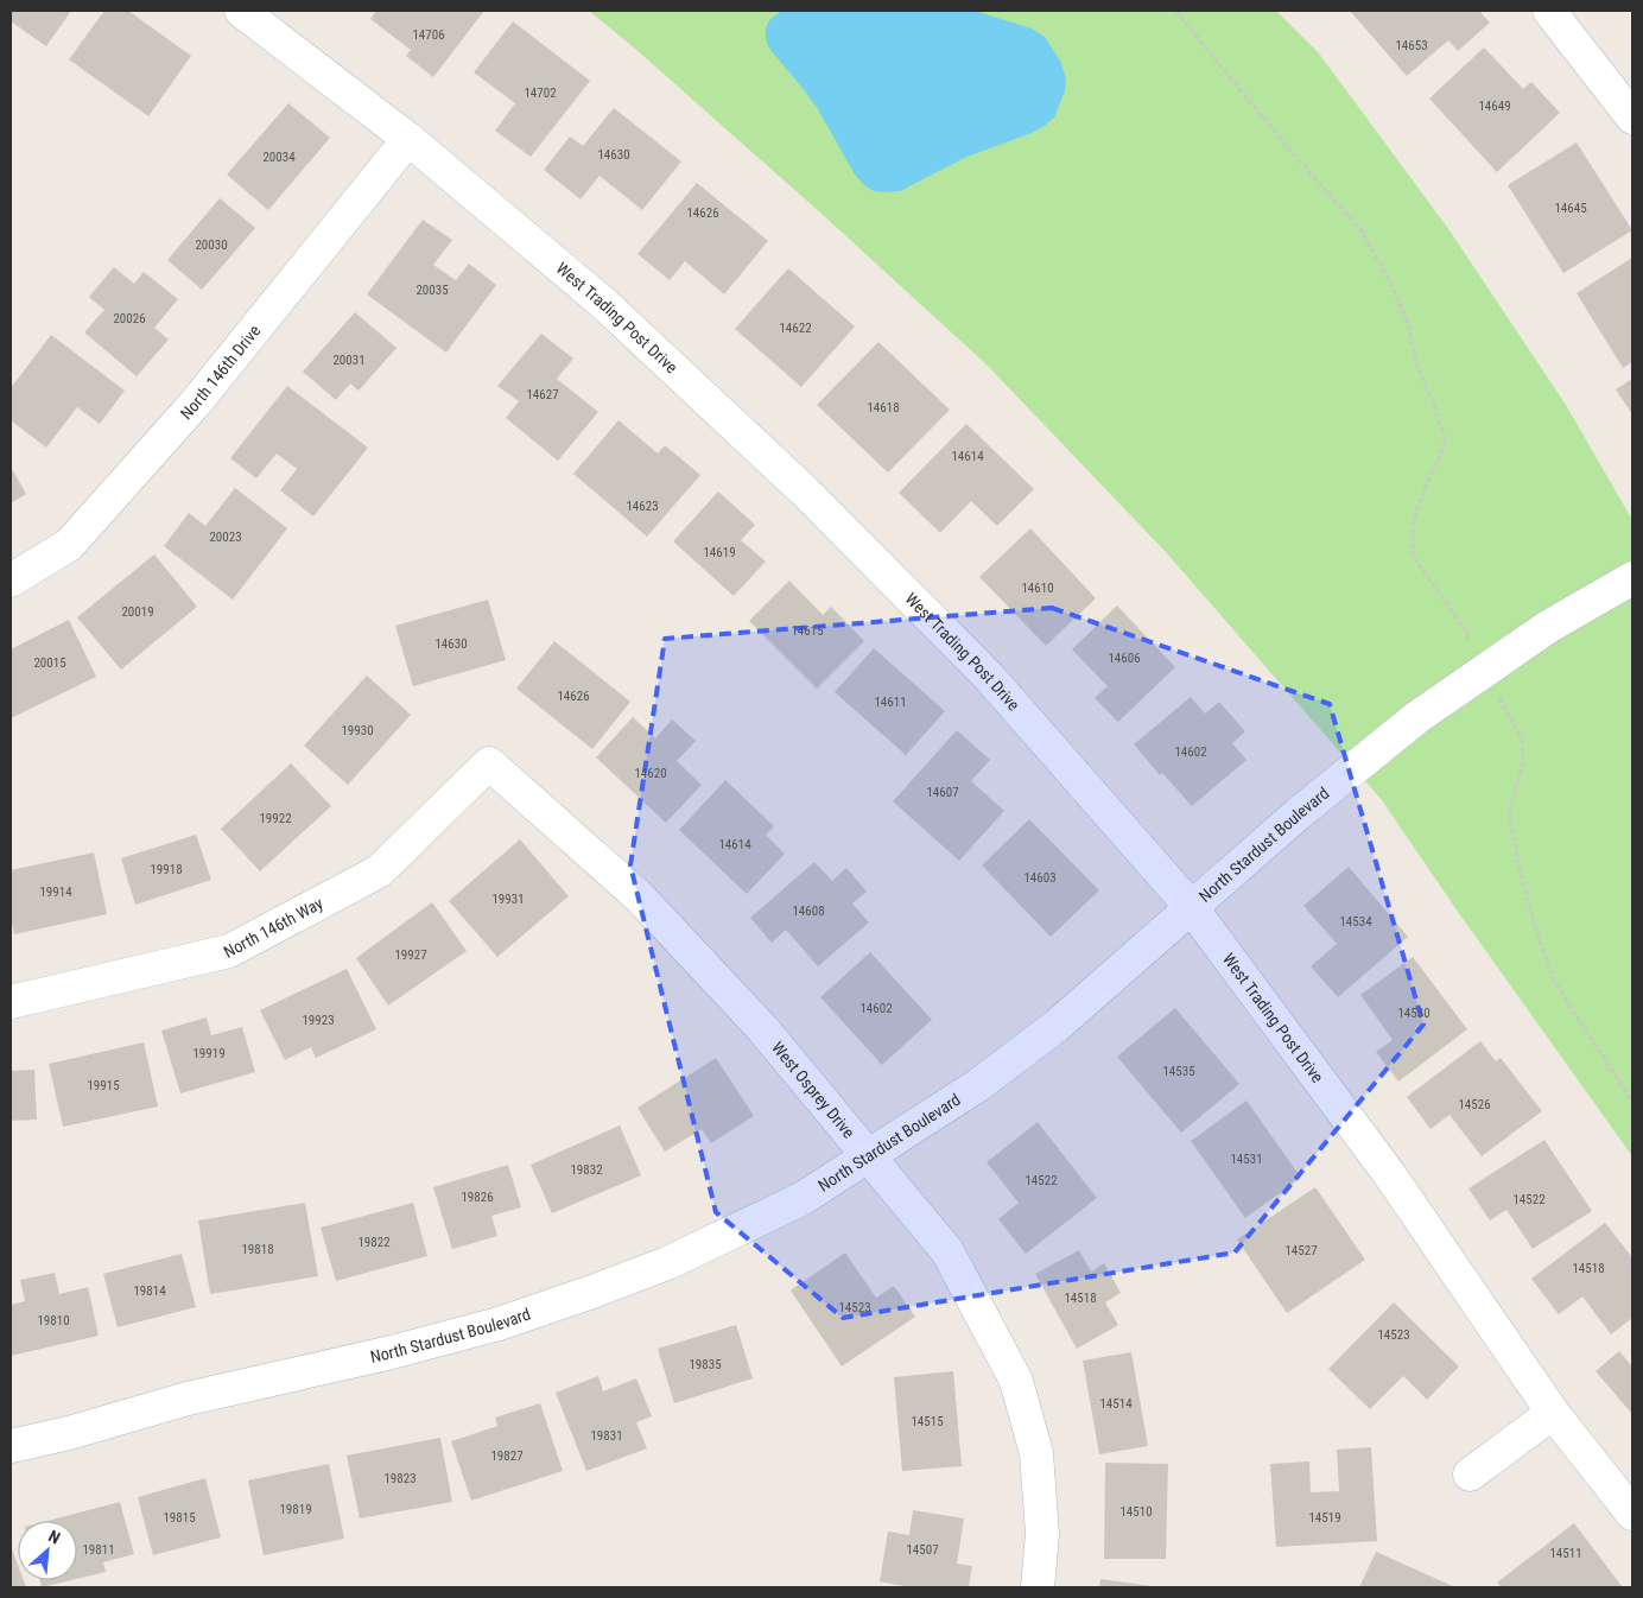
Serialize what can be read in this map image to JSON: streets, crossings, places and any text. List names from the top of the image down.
{
  "streets": {
    "street": [
      "West Trading Post Drive",
      "North 146th Drive",
      "North Stardust Boulevard",
      "North 146th Way",
      "West Osprey Drive"
    ]
  },
  "crossings": [
    ["West Trading Post Drive", "North 146th Drive"],
    ["West Trading Post Drive", "North Stardust Boulevard"],
    ["North Stardust Boulevard", "West Osprey Drive"],
    ["North 146th Way", "West Osprey Drive"]
  ],
  "house_numbers": [
    "14706",
    "14653",
    "14702",
    "14649",
    "14630",
    "20034",
    "14645",
    "14626",
    "20030",
    "20035",
    "20026",
    "14622",
    "20031",
    "14627",
    "14618",
    "14614",
    "14623",
    "20023",
    "14619",
    "14610",
    "20019",
    "14615",
    "14630",
    "14606",
    "20015",
    "14626",
    "14611",
    "19930",
    "14602",
    "14620",
    "14607",
    "19922",
    "14614",
    "19918",
    "14603",
    "19914",
    "19931",
    "14608",
    "14534",
    "19927",
    "14602",
    "14530",
    "19923",
    "19919",
    "14535",
    "19915",
    "14526",
    "14531",
    "19832",
    "14522",
    "19826",
    "14522",
    "19822",
    "19818",
    "14527",
    "14518",
    "19814",
    "14518",
    "14523",
    "19810",
    "14523",
    "19835",
    "14514",
    "14515",
    "19831",
    "19827",
    "19823",
    "19819",
    "14510",
    "19815",
    "14519",
    "19811",
    "14507",
    "14511"
  ],
  "north": "top right"
}
